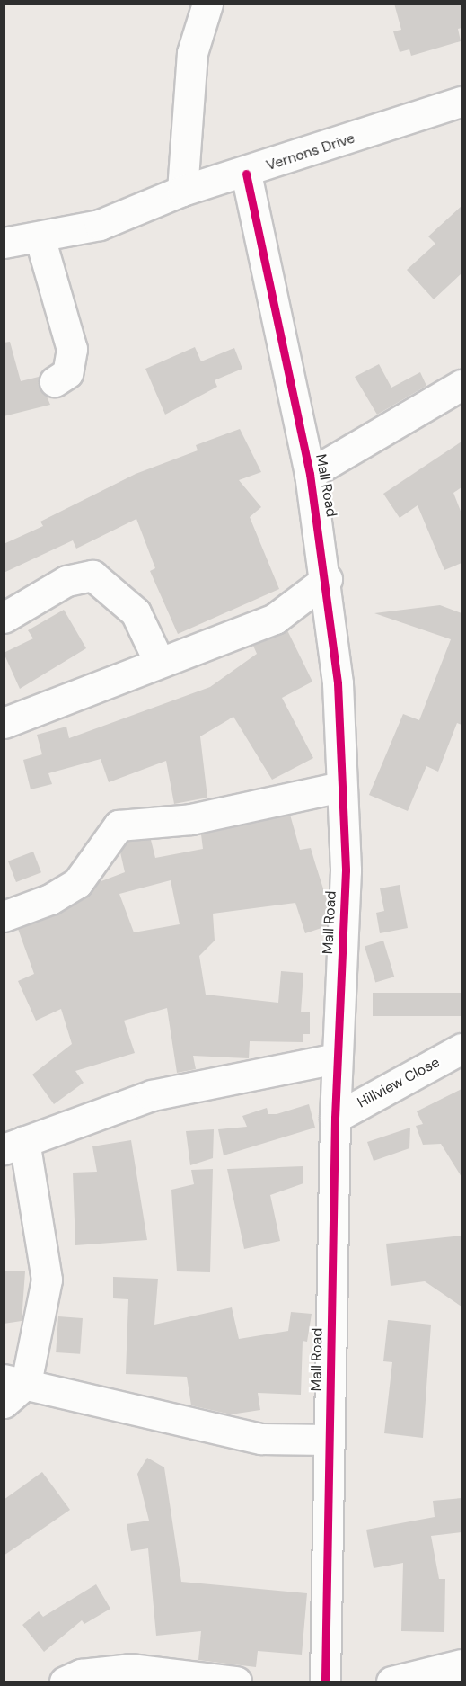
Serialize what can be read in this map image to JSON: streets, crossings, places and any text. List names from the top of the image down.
{
  "streets": {
    "street": ["Vernons Drive", "Mall Road", "Hillview Close"]
  },
  "crossings": [
    ["Vernons Drive", "Mall Road"],
    ["Mall Road", "Hillview Close"]
  ]
}
